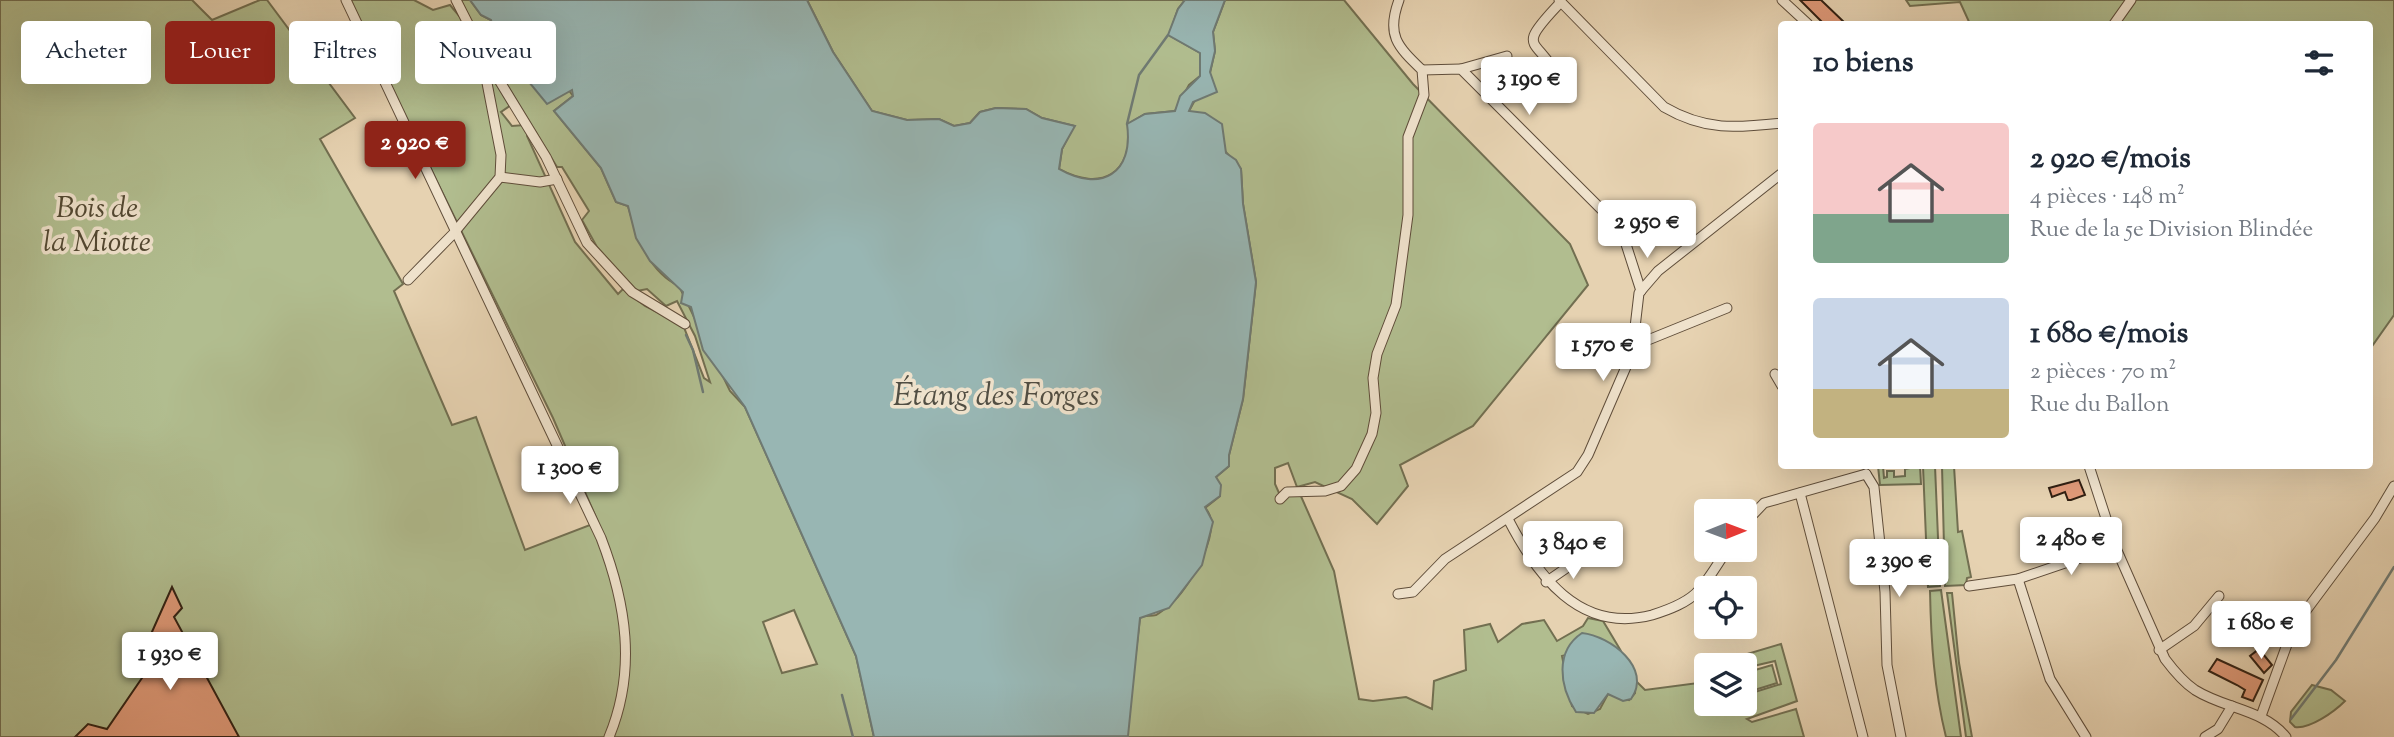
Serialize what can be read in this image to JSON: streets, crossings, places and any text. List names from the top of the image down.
{
  "water": ["Étang des Forges"],
  "parks": ["Bois de la Miotte"],
  "north": "right",
  "page": {
    "chip": [
      "Acheter",
      "Louer",
      "Filtres",
      "Nouveau"
    ],
    "heading": "10 biens",
    "price": [
      "3 190 €",
      "2 920 €",
      "2 950 €",
      "1 570 €",
      "1 300 €",
      "2 480 €",
      "3 840 €",
      "2 390 €",
      "1 680 €",
      "1 930 €"
    ],
    "list": [
      {
        "name": "2 920 €/mois",
        "note": "4 pièces · 148 m² · Rue de la 5e Division Blindée"
      },
      {
        "name": "1 680 €/mois",
        "note": "2 pièces · 70 m² · Rue du Ballon"
      }
    ]
  }
}
